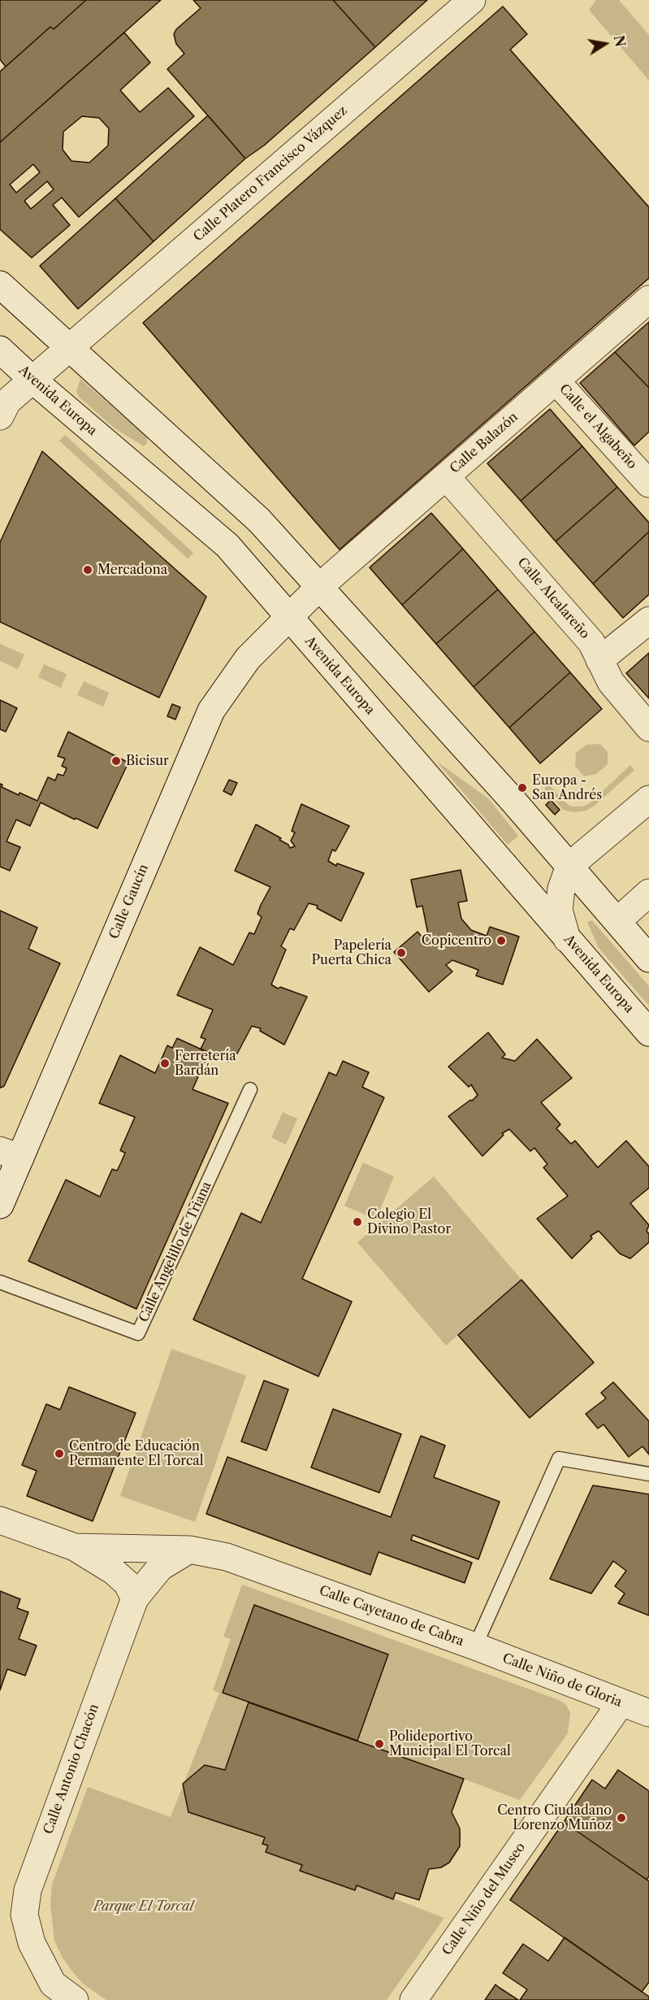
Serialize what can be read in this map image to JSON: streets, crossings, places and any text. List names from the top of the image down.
{
  "streets": {
    "street": [
      "Calle Platero Francisco Vázquez",
      "Avenida Europa",
      "Calle el Algabeño",
      "Calle Balazón",
      "Calle Alcalareño",
      "Calle Gaucín",
      "Calle Cayetano de Cabra",
      "Calle Niño de Gloria",
      "Calle Antonio Chacón",
      "Calle Niño del Museo"
    ],
    "lane": ["Calle Angelillo de Triana"]
  },
  "crossings": [
    ["Calle Platero Francisco Vázquez", "Avenida Europa"],
    ["Avenida Europa", "Calle Balazón"],
    ["Avenida Europa", "Calle Gaucín"],
    ["Calle el Algabeño", "Calle Balazón"],
    ["Calle Balazón", "Calle Alcalareño"],
    ["Calle Balazón", "Calle Gaucín"],
    ["Calle Cayetano de Cabra", "Calle Niño de Gloria"],
    ["Calle Cayetano de Cabra", "Calle Antonio Chacón"],
    ["Calle Niño de Gloria", "Calle Niño del Museo"]
  ],
  "parks": ["Parque El Torcal"],
  "places": [
    "Mercadona",
    "Bicisur",
    "Europa - San Andrés",
    "Copicentro",
    "Papelería Puerta Chica",
    "Ferretería Bardán",
    "Colegio El Divino Pastor",
    "Centro de Educación Permanente El Torcal",
    "Polideportivo Municipal El Torcal",
    "Centro Ciudadano Lorenzo Muñoz"
  ],
  "north": "right"
}
